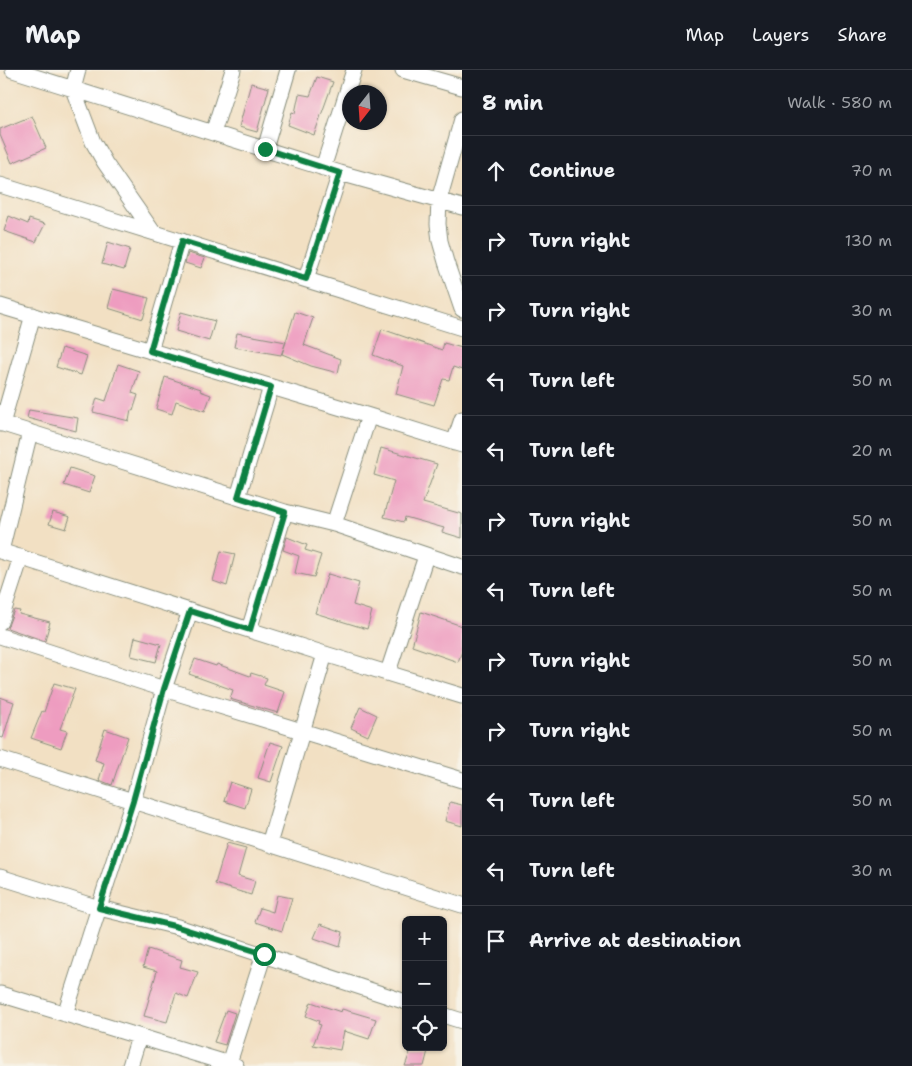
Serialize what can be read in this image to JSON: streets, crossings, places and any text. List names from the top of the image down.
{
  "north": "bottom",
  "page": {
    "header": "Map",
    "nav": ["Map", "Layers", "Share"],
    "heading": ["8 min", "Walk · 580 m"],
    "list": [
      ["Continue", "70 m"],
      ["Turn right", "130 m"],
      ["Turn right", "30 m"],
      ["Turn left", "50 m"],
      ["Turn left", "20 m"],
      ["Turn right", "50 m"],
      ["Turn left", "50 m"],
      ["Turn right", "50 m"],
      ["Turn right", "50 m"],
      ["Turn left", "50 m"],
      ["Turn left", "30 m"],
      "Arrive at destination"
    ],
    "map_buttons": ["+", "−"]
  }
}
